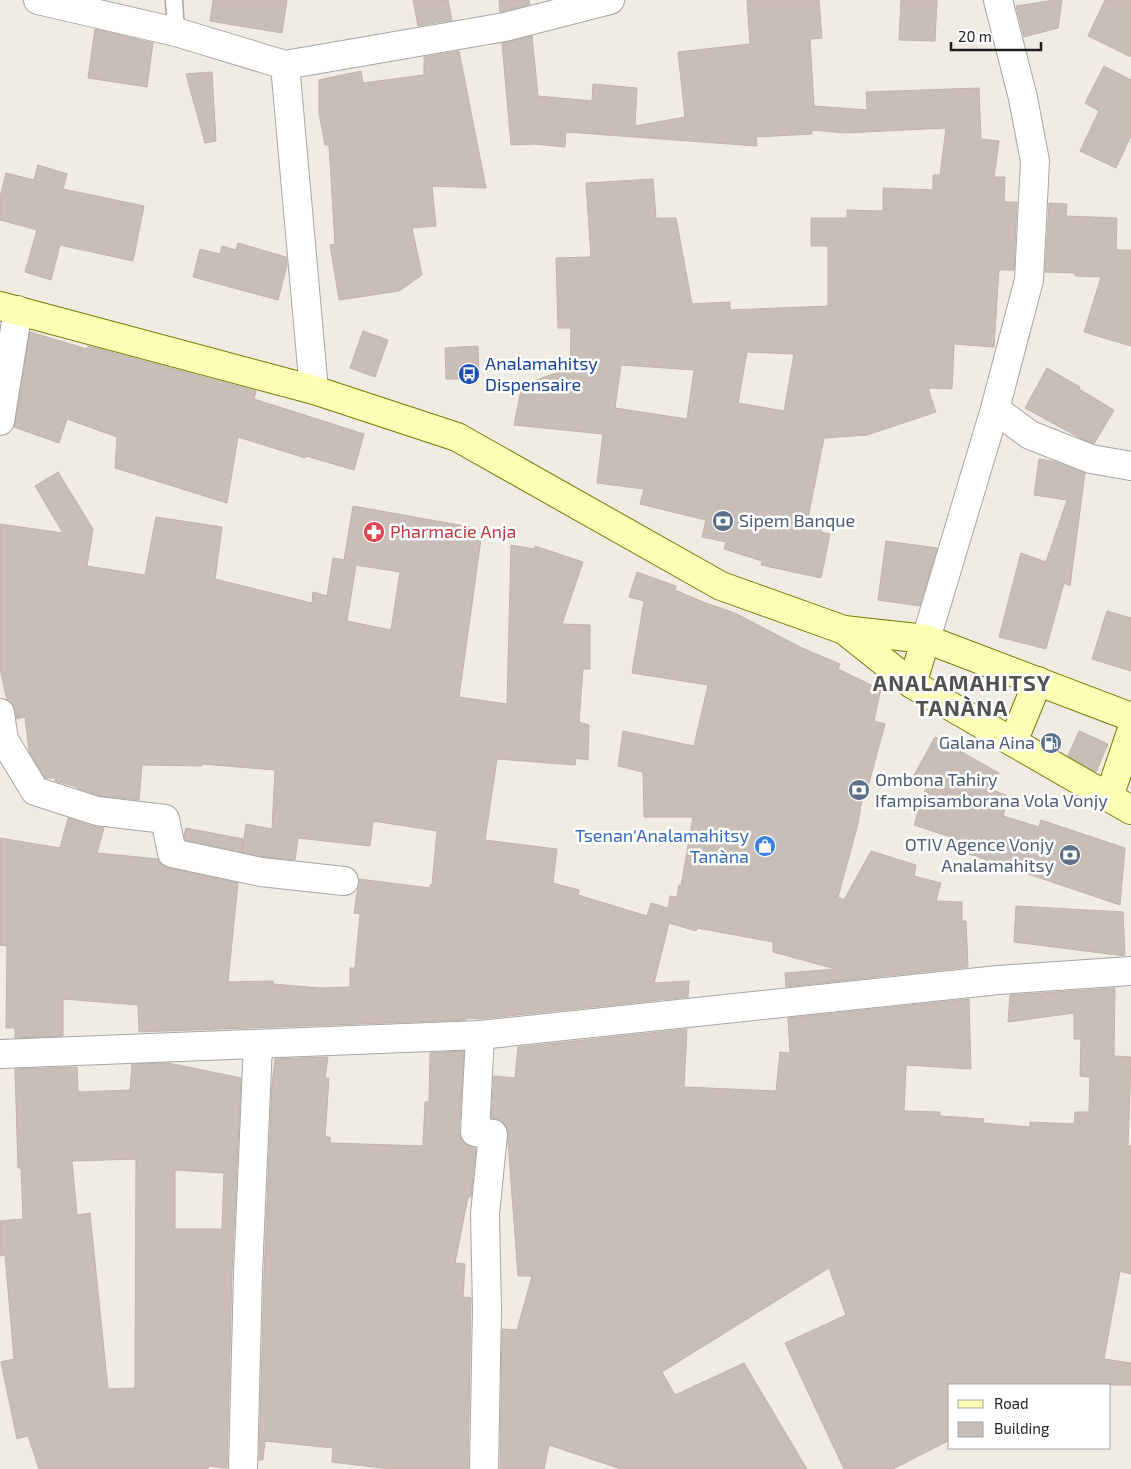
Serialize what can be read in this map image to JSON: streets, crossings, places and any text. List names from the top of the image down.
{
  "districts": ["ANALAMAHITSY TANÀNA"],
  "places": {
    "bus stop": ["Analamahitsy Dispensaire"],
    "bank": ["Sipem Banque", "Ombona Tahiry Ifampisamborana Vola Vonjy", "OTIV Agence Vonjy Analamahitsy"],
    "pharmacy": ["Pharmacie Anja"],
    "fuel station": ["Galana Aina"],
    "shop": ["Tsenan'Analamahitsy Tanàna"]
  },
  "legend": ["Road", "Building"],
  "scale_bar": "20 m"
}
